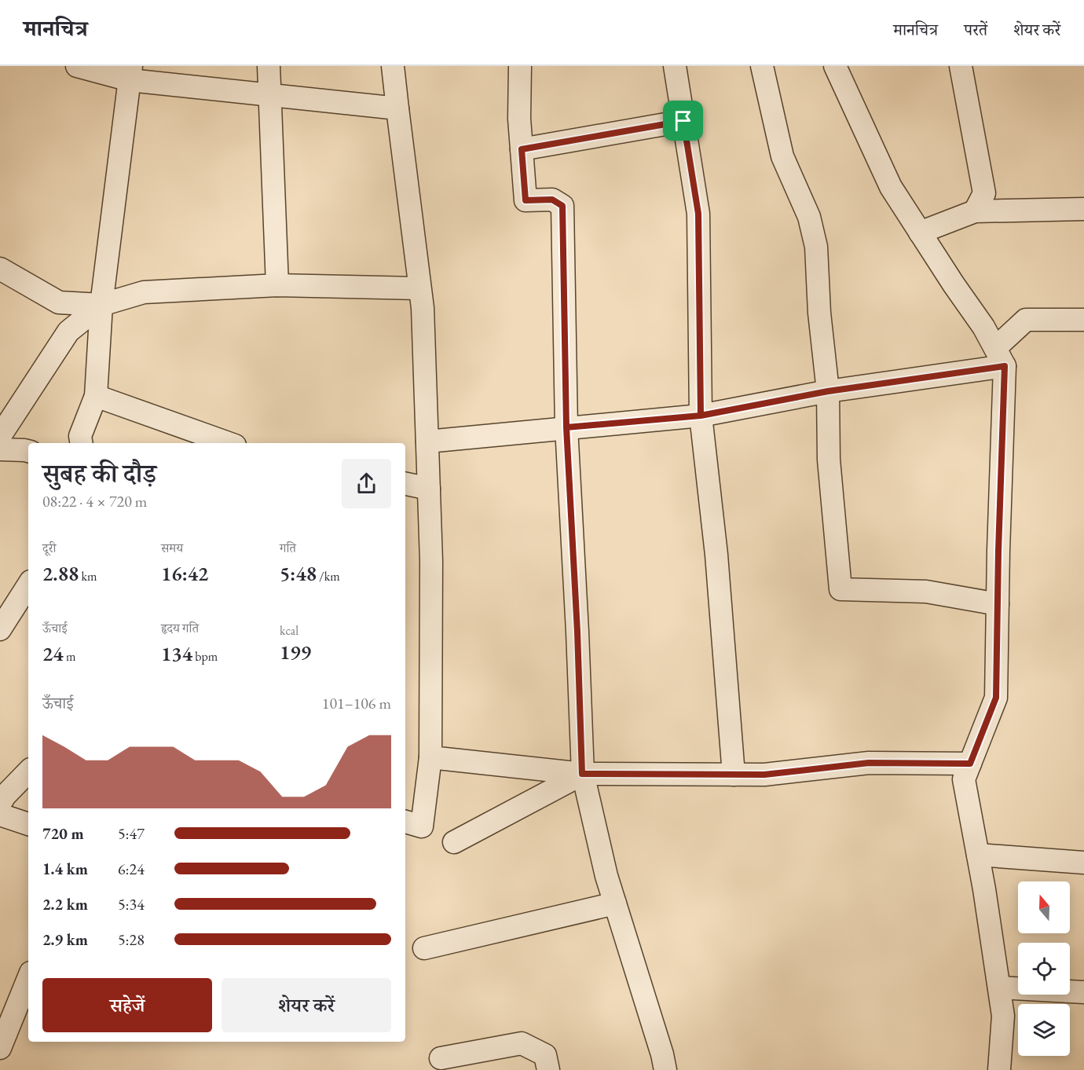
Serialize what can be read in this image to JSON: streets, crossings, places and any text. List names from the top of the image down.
{
  "north": "top",
  "page": {
    "header": "मानचित्र",
    "nav": ["मानचित्र", "परतें", "शेयर करें"],
    "heading": ["सुबह की दौड़", "08:22 · 4 × 720 m"],
    "stats": [
      ["दूरी", "2.88 km"],
      ["समय", "16:42"],
      ["गति", "5:48 /km"],
      ["ऊँचाई", "24 m"],
      ["हृदय गति", "134 bpm"],
      ["kcal", "199"]
    ],
    "chart": ["ऊँचाई", "101–106 m"],
    "list": [
      {
        "name": "720 m",
        "note": "5:47"
      },
      {
        "name": "1.4 km",
        "note": "6:24"
      },
      {
        "name": "2.2 km",
        "note": "5:34"
      },
      {
        "name": "2.9 km",
        "note": "5:28"
      }
    ],
    "buttons": ["सहेजें", "शेयर करें"]
  }
}
